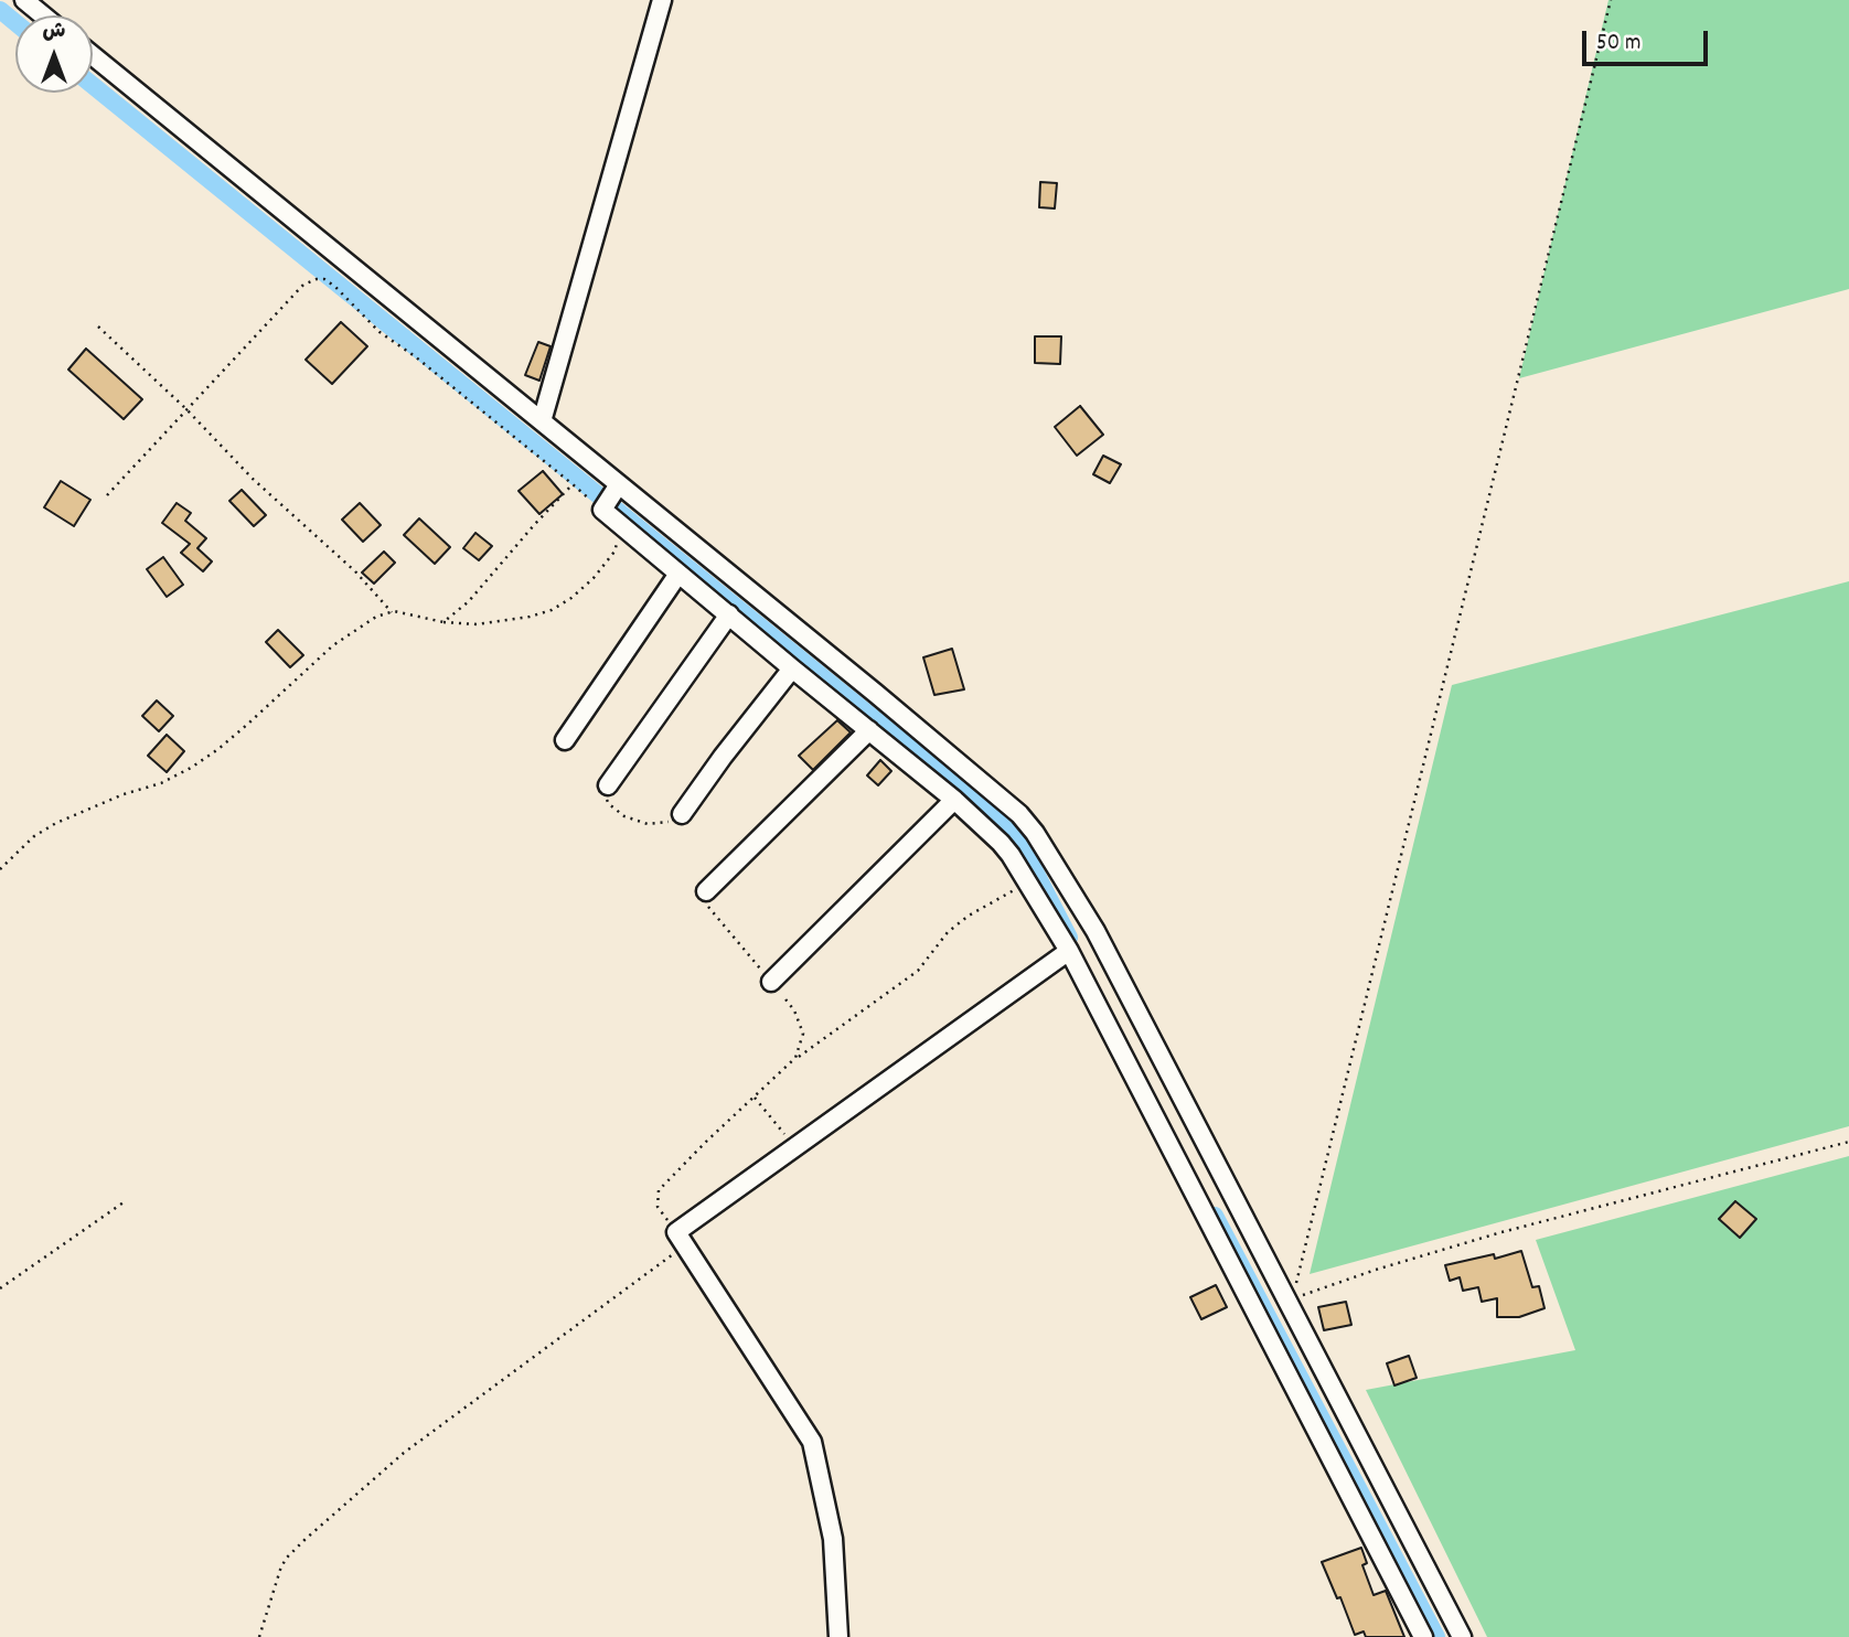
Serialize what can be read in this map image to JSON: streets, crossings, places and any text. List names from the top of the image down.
{
  "scale_bar": "50 m",
  "north": "top"
}
